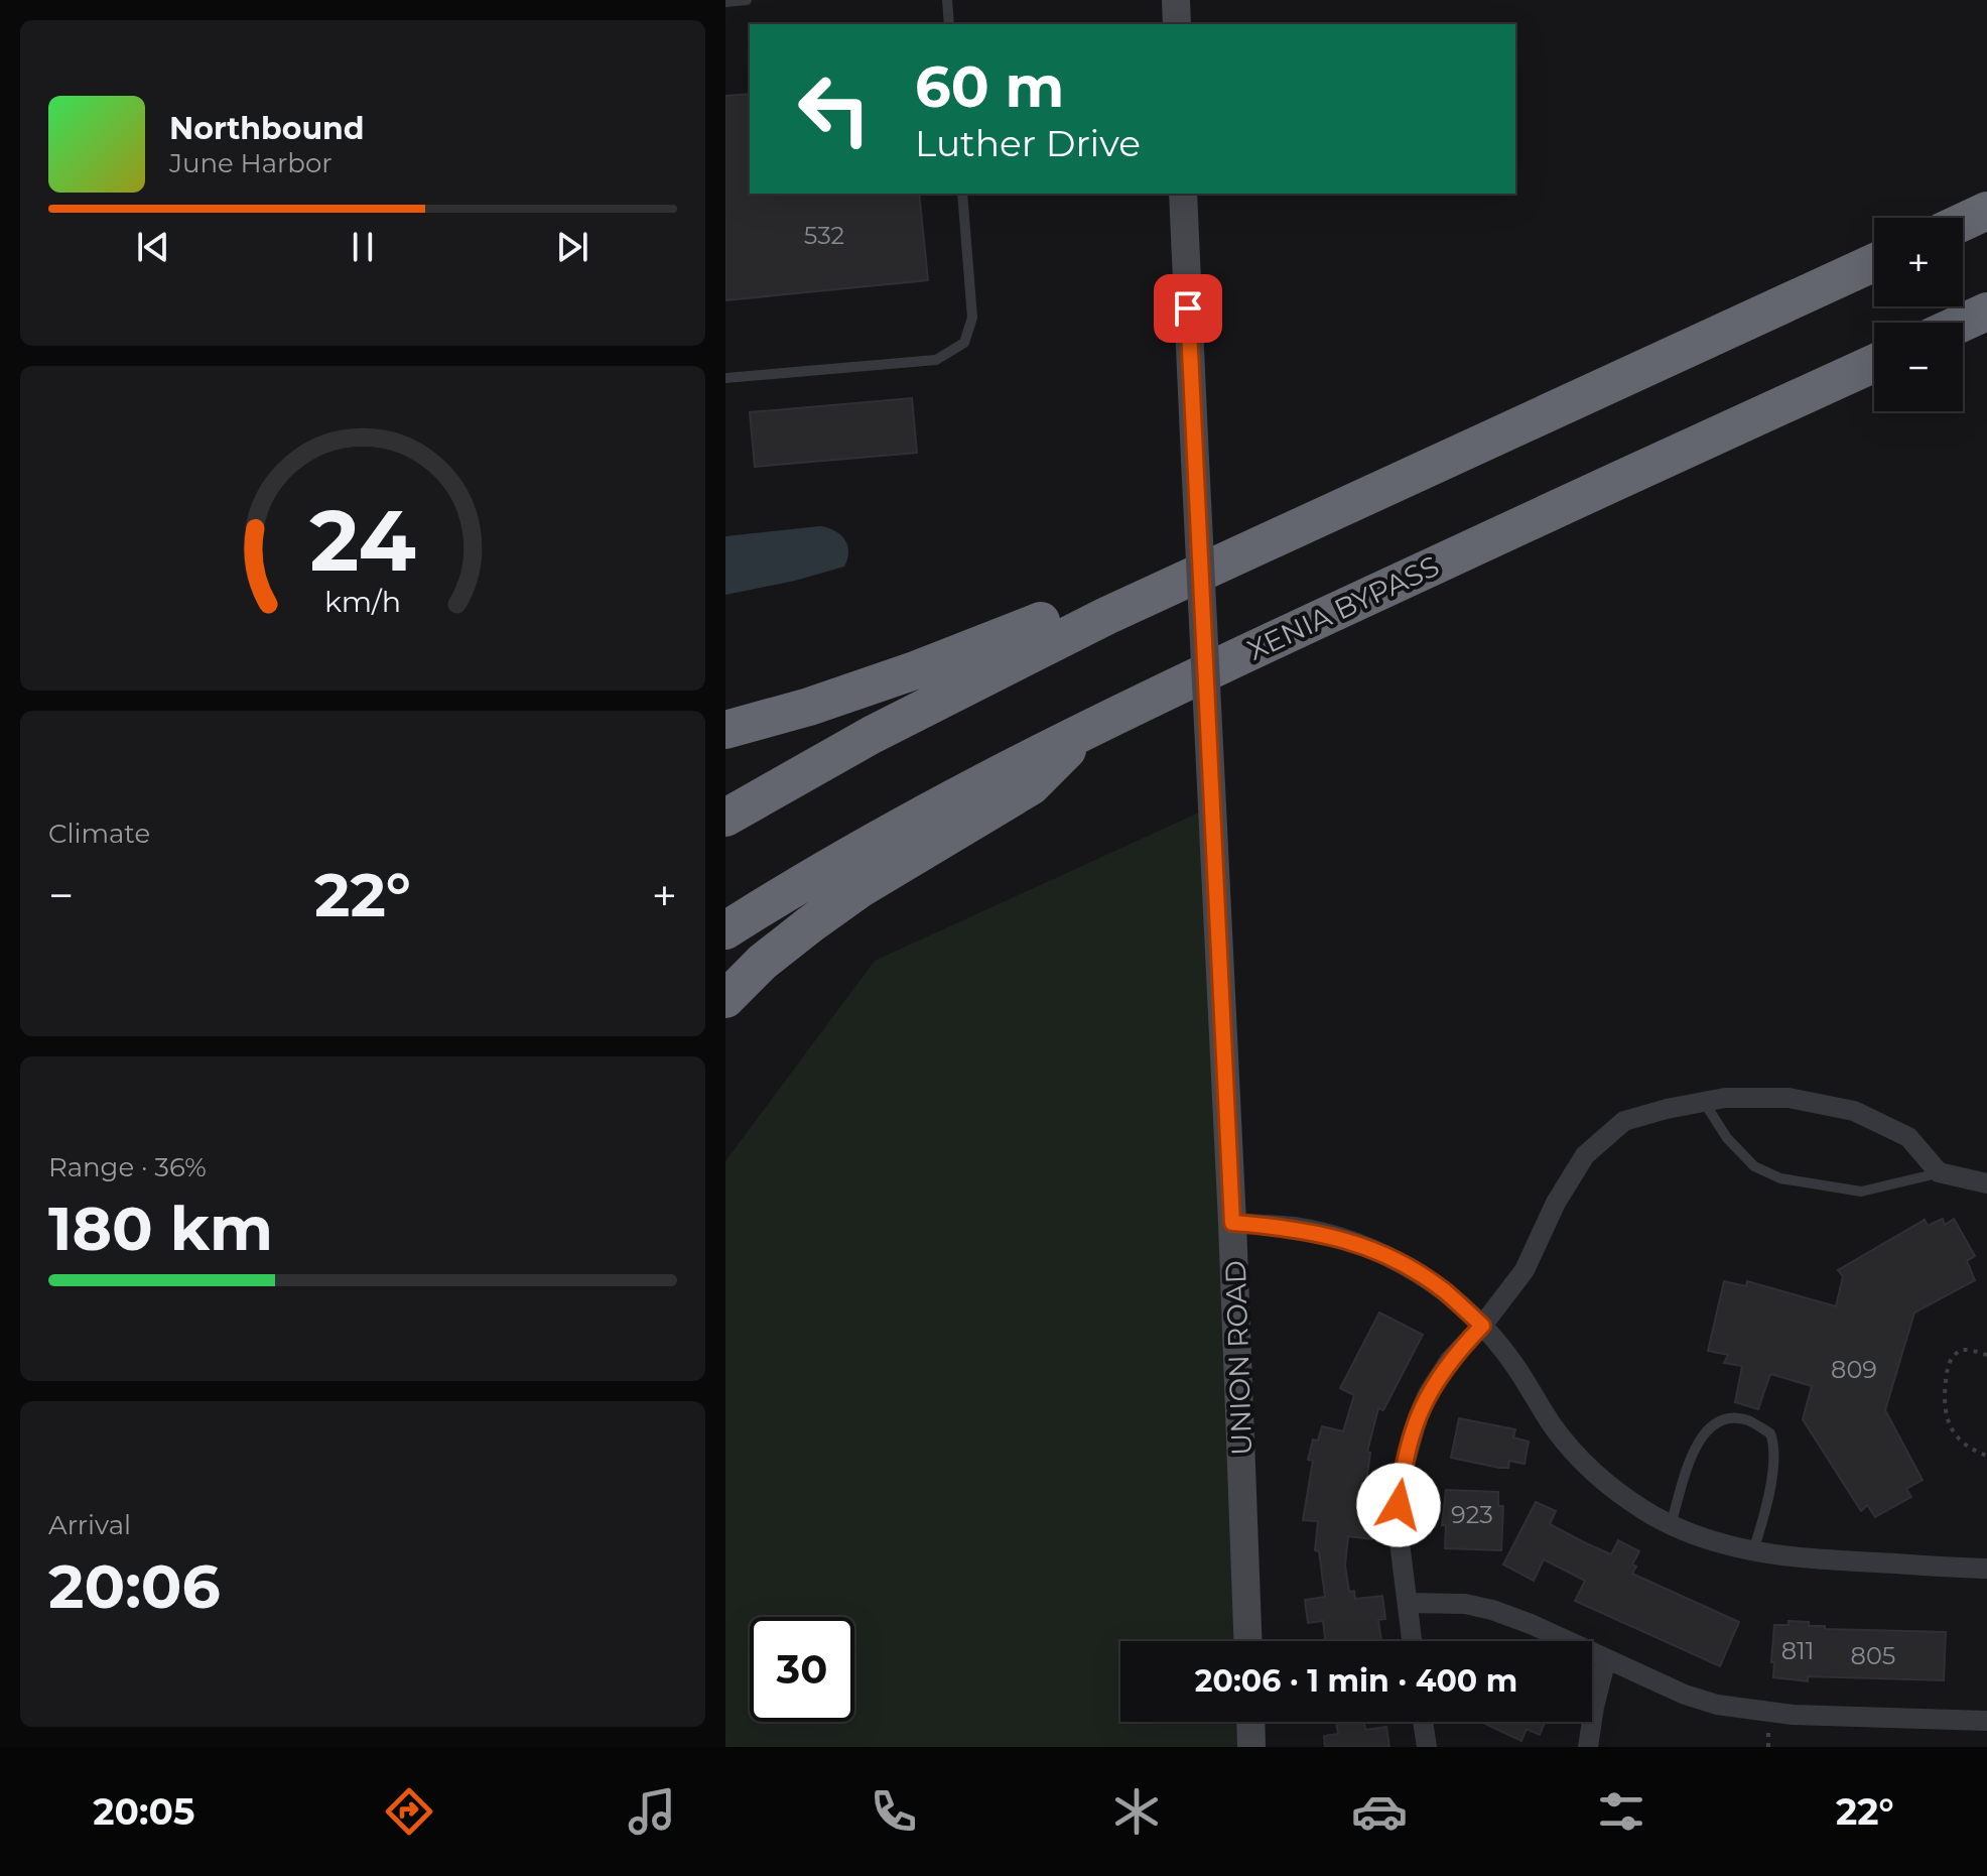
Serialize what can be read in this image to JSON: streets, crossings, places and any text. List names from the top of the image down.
{
  "streets": {
    "highway": ["XENIA BYPASS"],
    "street": ["UNION ROAD"]
  },
  "house_numbers": [
    "532",
    "809",
    "923",
    "811",
    "805"
  ],
  "page": {
    "turn": ["60 m", "Luther Drive"],
    "song": ["Northbound", "June Harbor"],
    "map_buttons": ["+", "−"],
    "tile": [
      "Climate",
      ["Range · 36%", "180 km"],
      ["Arrival", "20:06"]
    ],
    "heat": ["−", "22°", "+"],
    "limit": "30",
    "trip": "20:06 · 1 min · 400 m",
    "tabs": ["20:05", "22°"],
    "gauge": ["24", "km/h"]
  }
}
